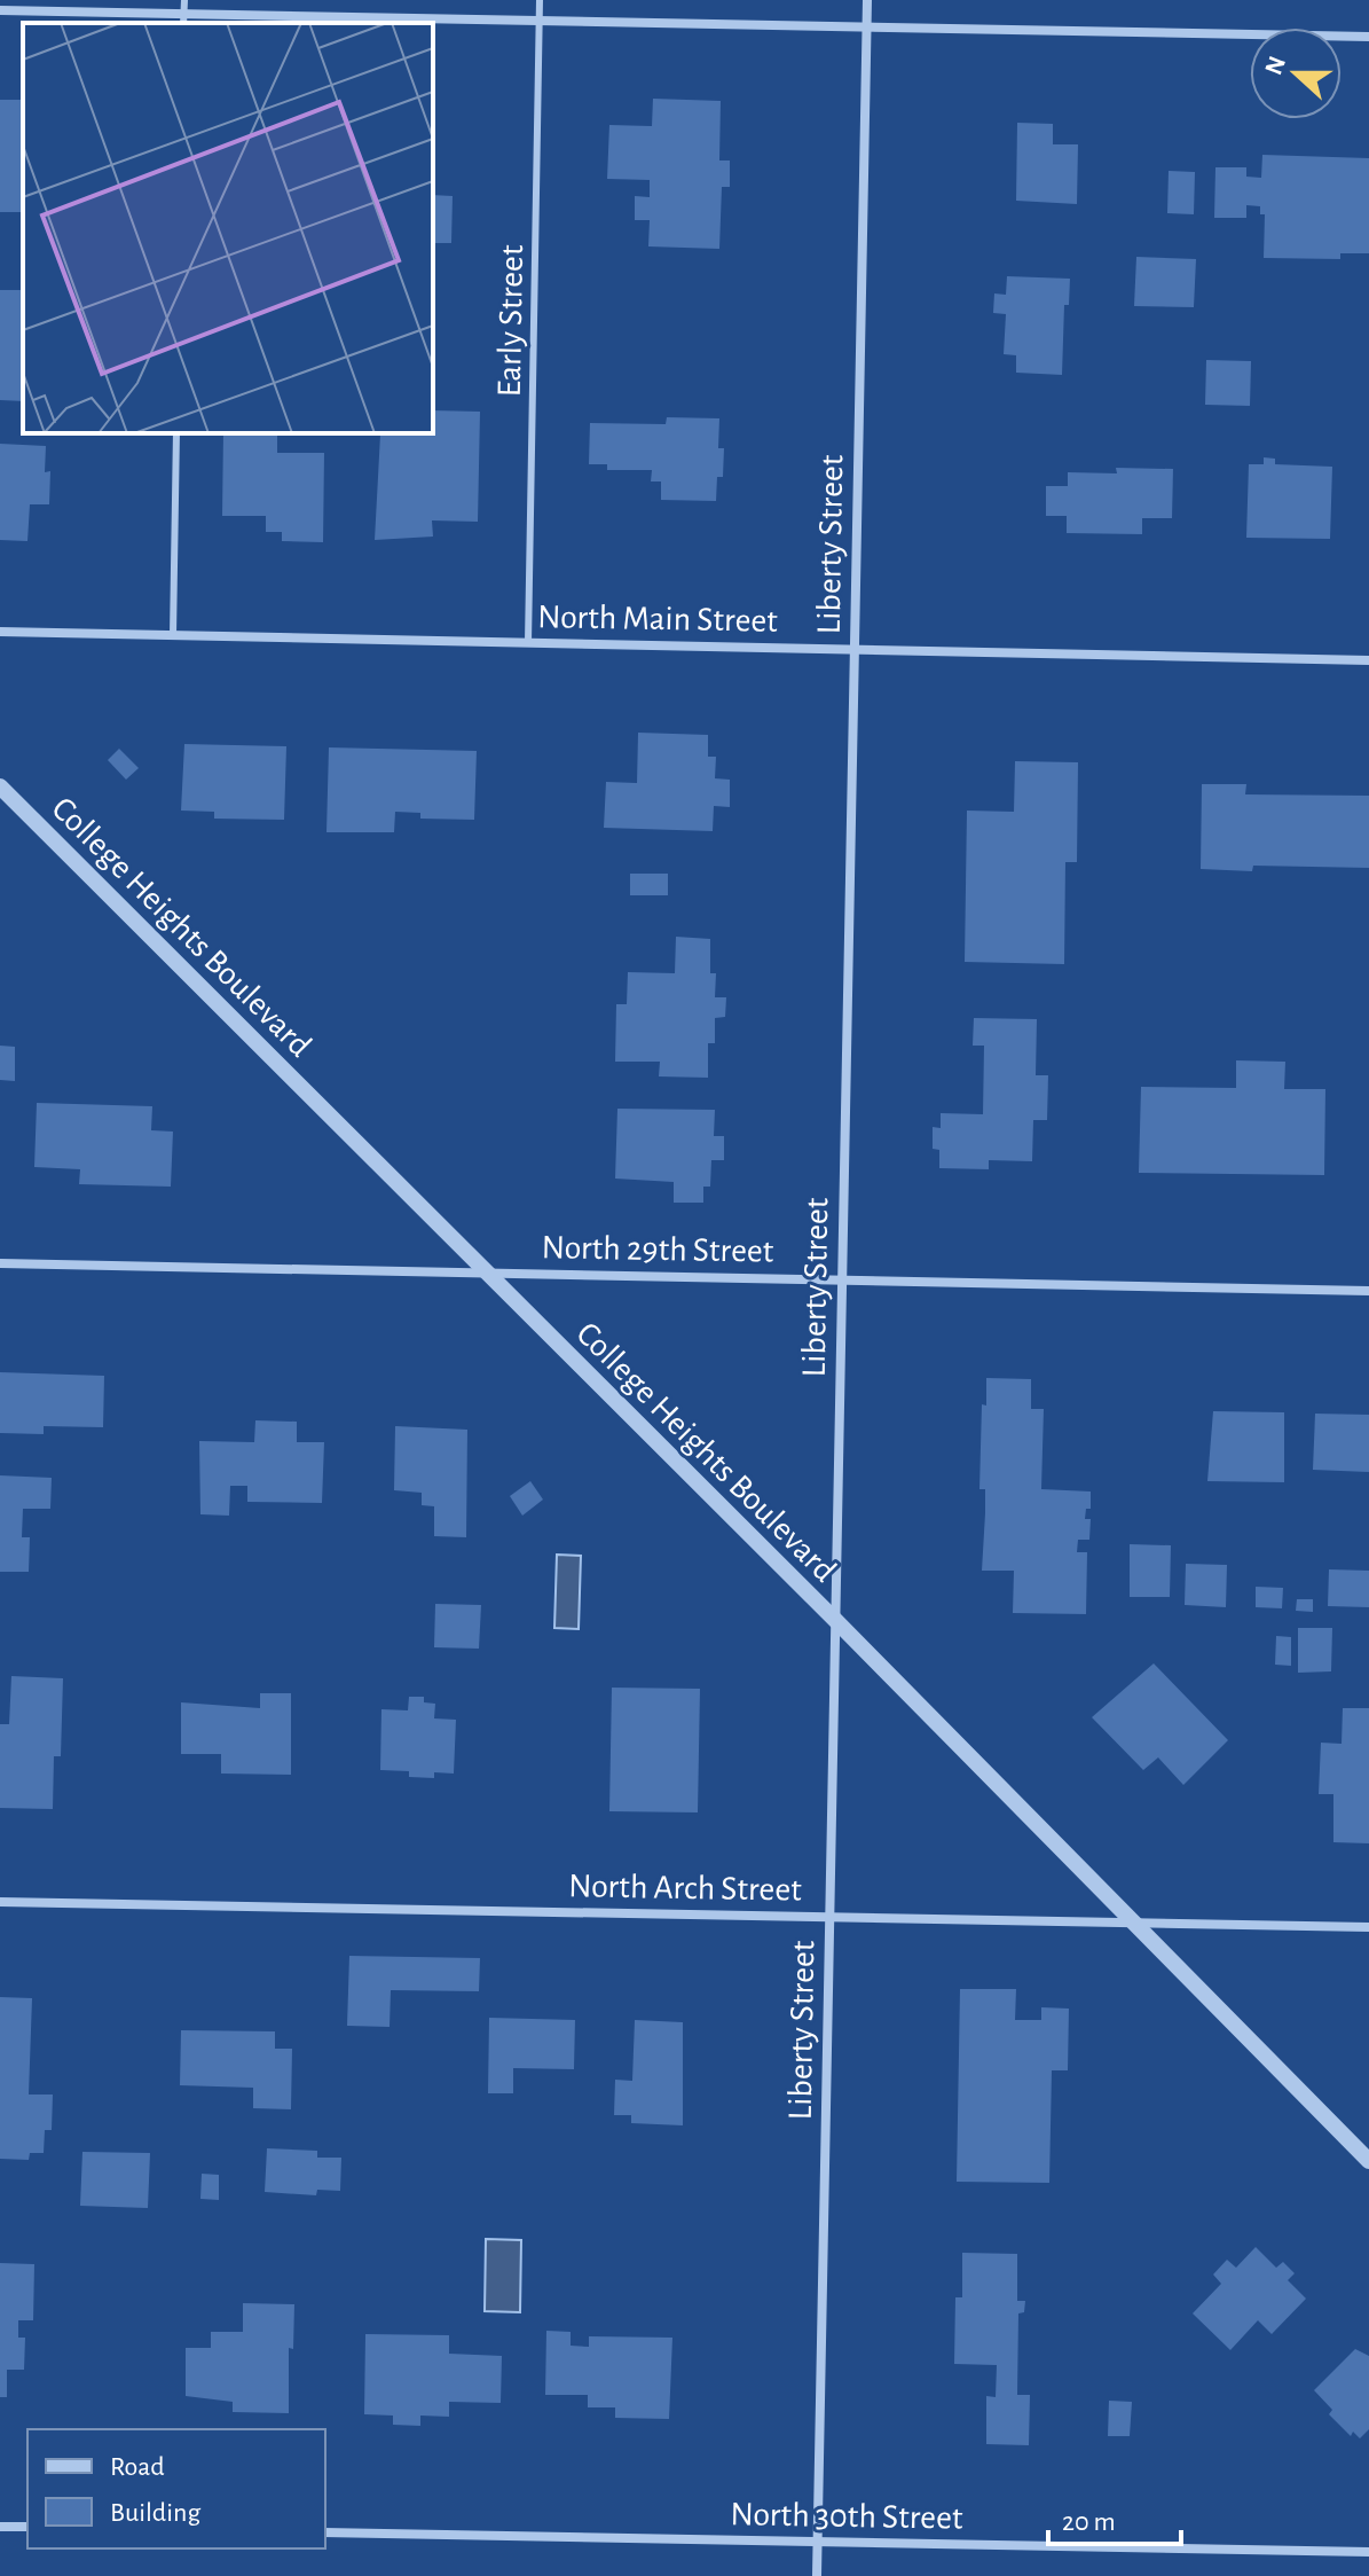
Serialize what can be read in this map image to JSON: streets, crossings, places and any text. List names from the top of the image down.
{
  "streets": {
    "street": [
      "Liberty Street",
      "North Main Street",
      "College Heights Boulevard",
      "North 29th Street",
      "North Arch Street",
      "North 30th Street"
    ],
    "lane": ["Early Street"]
  },
  "crossings": [
    ["Early Street", "North Main Street"],
    ["Liberty Street", "North Main Street"],
    ["Liberty Street", "College Heights Boulevard"],
    ["Liberty Street", "North 29th Street"],
    ["Liberty Street", "North Arch Street"],
    ["Liberty Street", "North 30th Street"],
    ["College Heights Boulevard", "North 29th Street"],
    ["College Heights Boulevard", "North Arch Street"]
  ],
  "legend": ["Road", "Building"],
  "scale_bar": "20 m",
  "north": "left"
}
